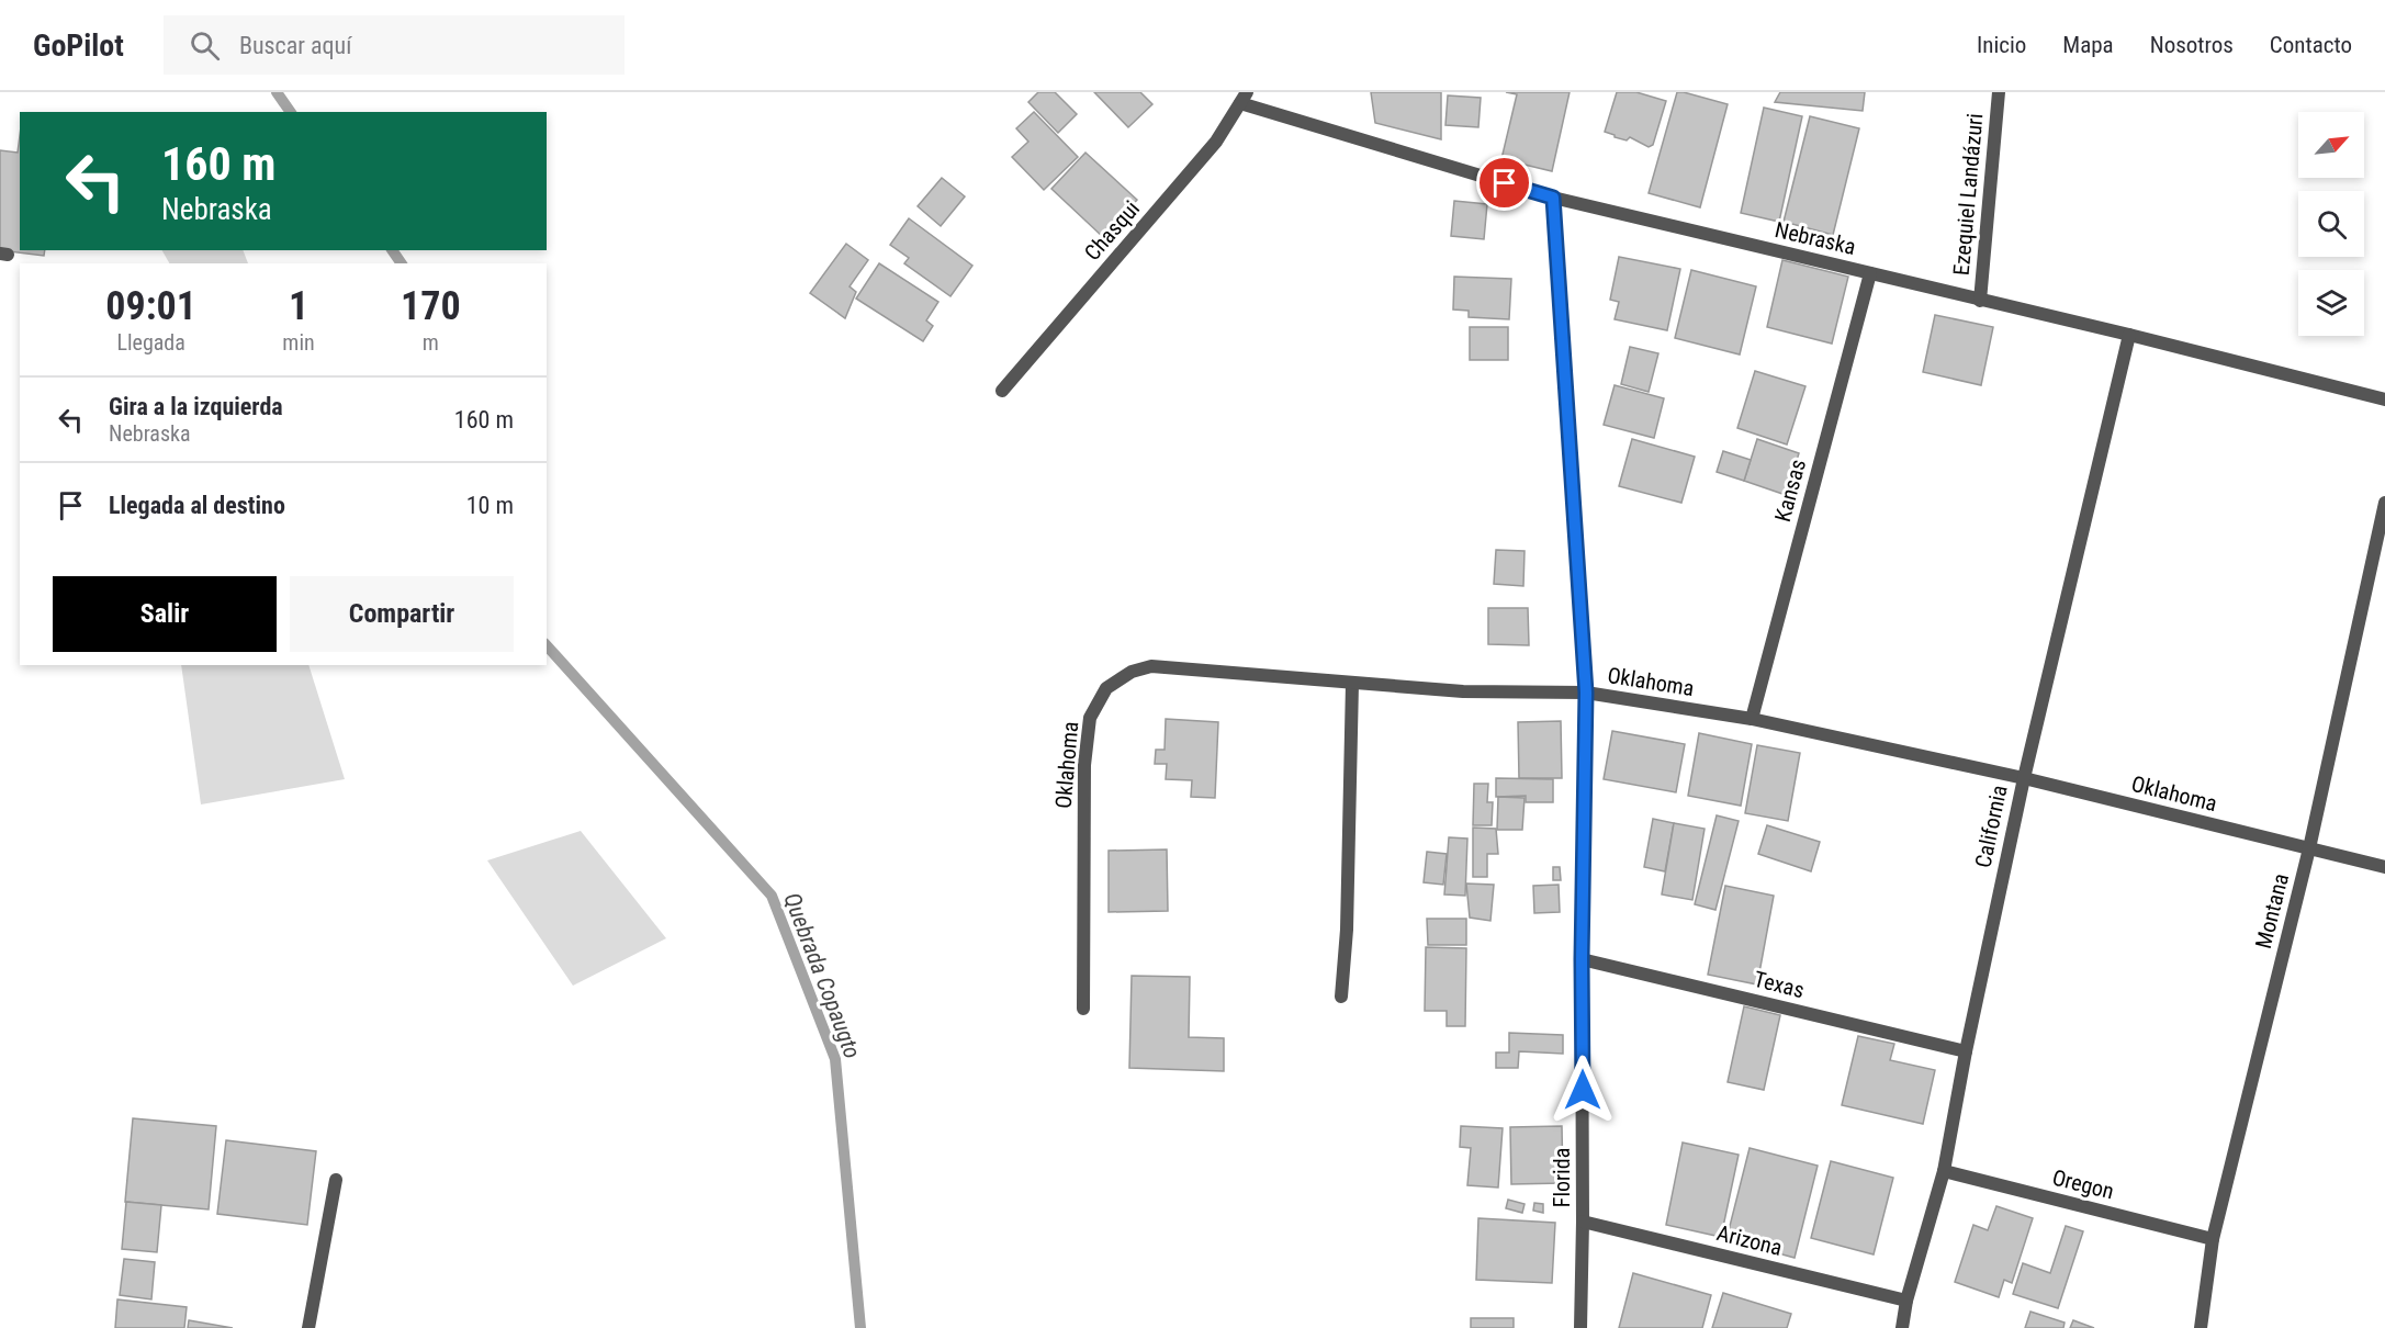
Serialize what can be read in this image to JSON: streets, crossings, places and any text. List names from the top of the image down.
{
  "streets": {
    "street": [
      "Ezequiel Landázuri",
      "Chasqui",
      "Nebraska",
      "Kansas",
      "Oklahoma",
      "California",
      "Montana",
      "Texas",
      "Florida",
      "Oregon",
      "Arizona"
    ]
  },
  "crossings": [
    ["Ezequiel Landázuri", "Nebraska"],
    ["Chasqui", "Nebraska"],
    ["Nebraska", "Kansas"],
    ["Nebraska", "California"],
    ["Nebraska", "Florida"],
    ["Kansas", "Oklahoma"],
    ["Oklahoma", "California"],
    ["Oklahoma", "Montana"],
    ["Oklahoma", "Florida"],
    ["California", "Texas"],
    ["California", "Oregon"],
    ["California", "Arizona"],
    ["Montana", "Oregon"],
    ["Texas", "Florida"],
    ["Florida", "Arizona"]
  ],
  "water": ["Quebrada Copaugto"],
  "north": "top right",
  "page": {
    "header": "GoPilot",
    "search": "Buscar aquí",
    "nav": [
      "Inicio",
      "Mapa",
      "Nosotros",
      "Contacto"
    ],
    "turn": ["160 m", "Nebraska"],
    "eta": [
      "09:01",
      "Llegada",
      "1",
      "min",
      "170",
      "m"
    ],
    "list": [
      {
        "name": "Gira a la izquierda",
        "note": "Nebraska",
        "value": "160 m"
      },
      {
        "name": "Llegada al destino",
        "value": "10 m"
      }
    ],
    "buttons": ["Salir", "Compartir"]
  }
}
